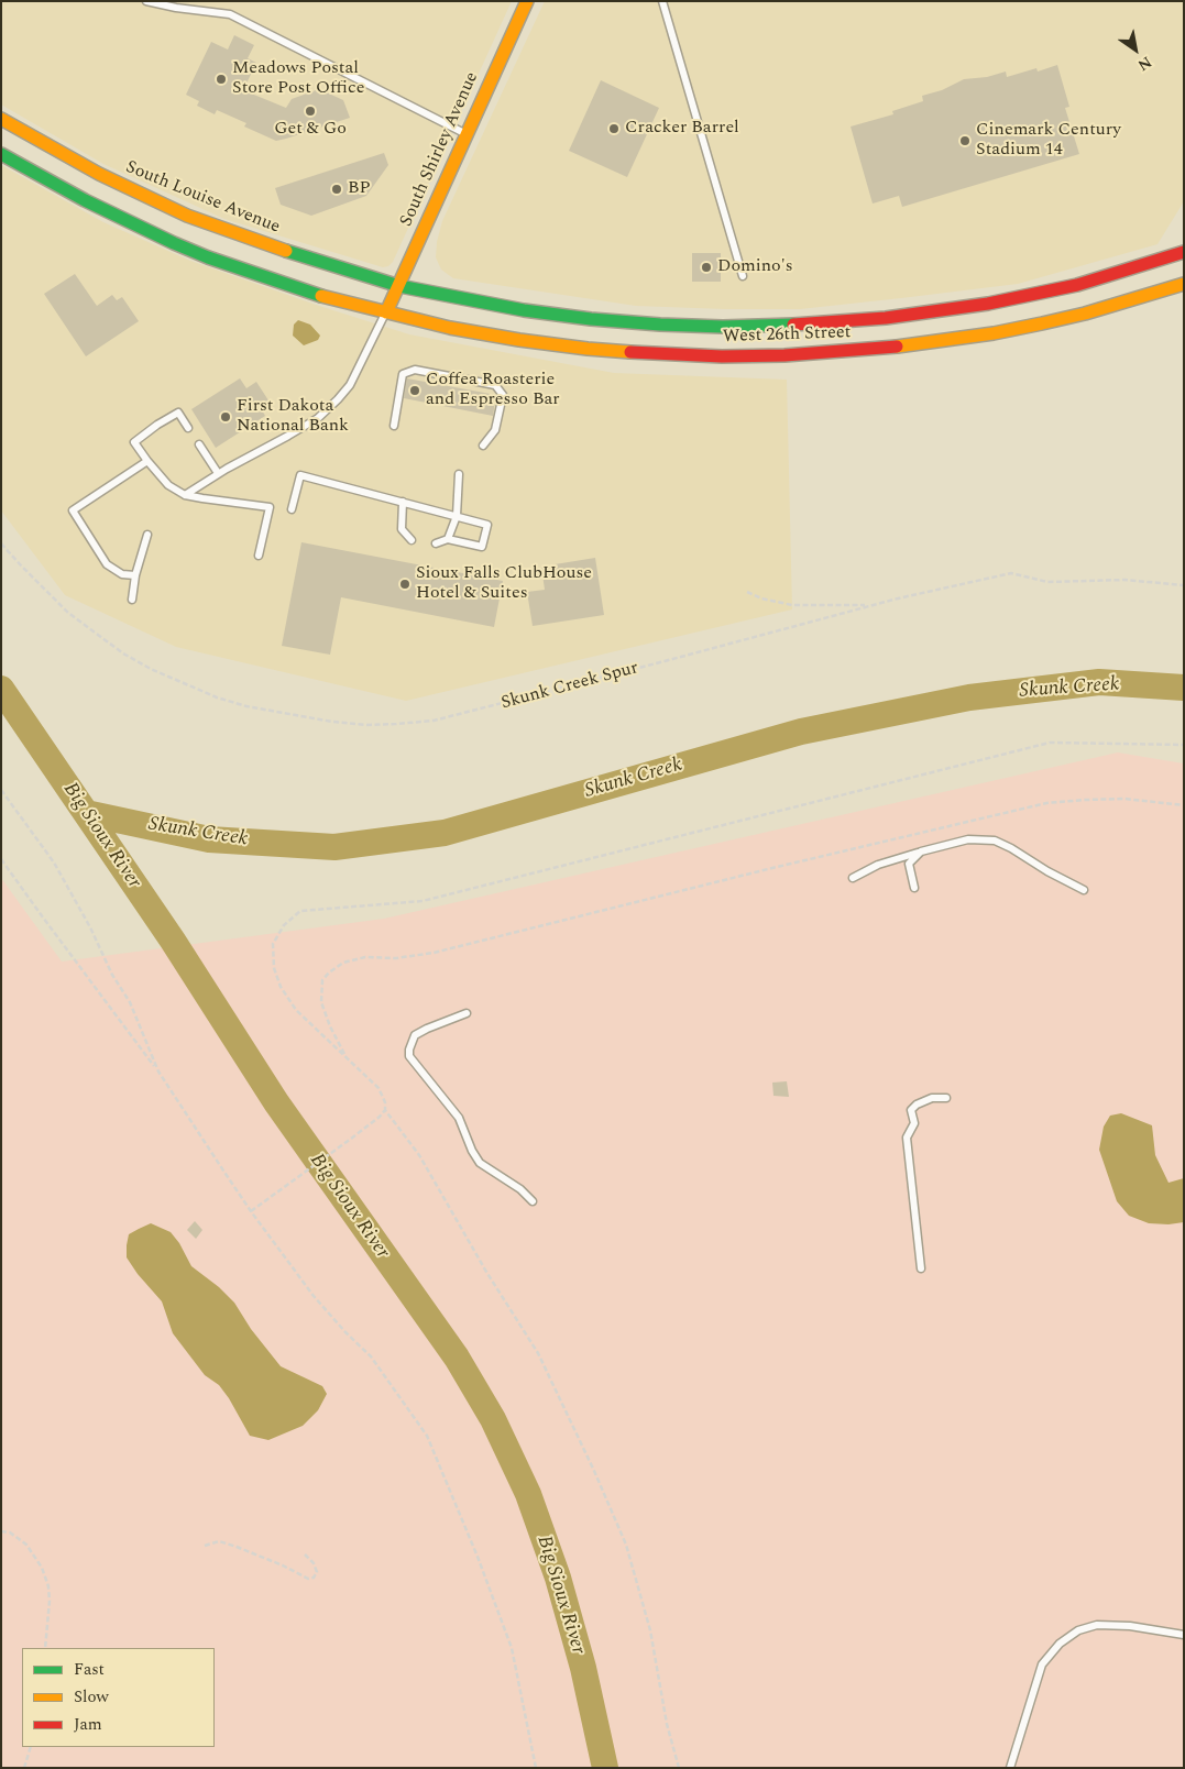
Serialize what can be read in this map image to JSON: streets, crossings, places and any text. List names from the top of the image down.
{
  "streets": {
    "main road": ["South Shirley Avenue", "South Louise Avenue", "West 26th Street"],
    "path": ["Skunk Creek Spur"]
  },
  "crossings": [
    ["South Shirley Avenue", "South Louise Avenue"],
    ["South Shirley Avenue", "West 26th Street"],
    ["South Louise Avenue", "West 26th Street"]
  ],
  "water": ["Skunk Creek", "Big Sioux River"],
  "places": [
    "Meadows Postal Store Post Office",
    "Get & Go",
    "Cracker Barrel",
    "Cinemark Century Stadium 14",
    "BP",
    "Domino's",
    "Coffea Roasterie and Espresso Bar",
    "First Dakota National Bank",
    "Sioux Falls ClubHouse Hotel & Suites"
  ],
  "legend": ["Fast", "Slow", "Jam"],
  "north": "bottom right"
}
